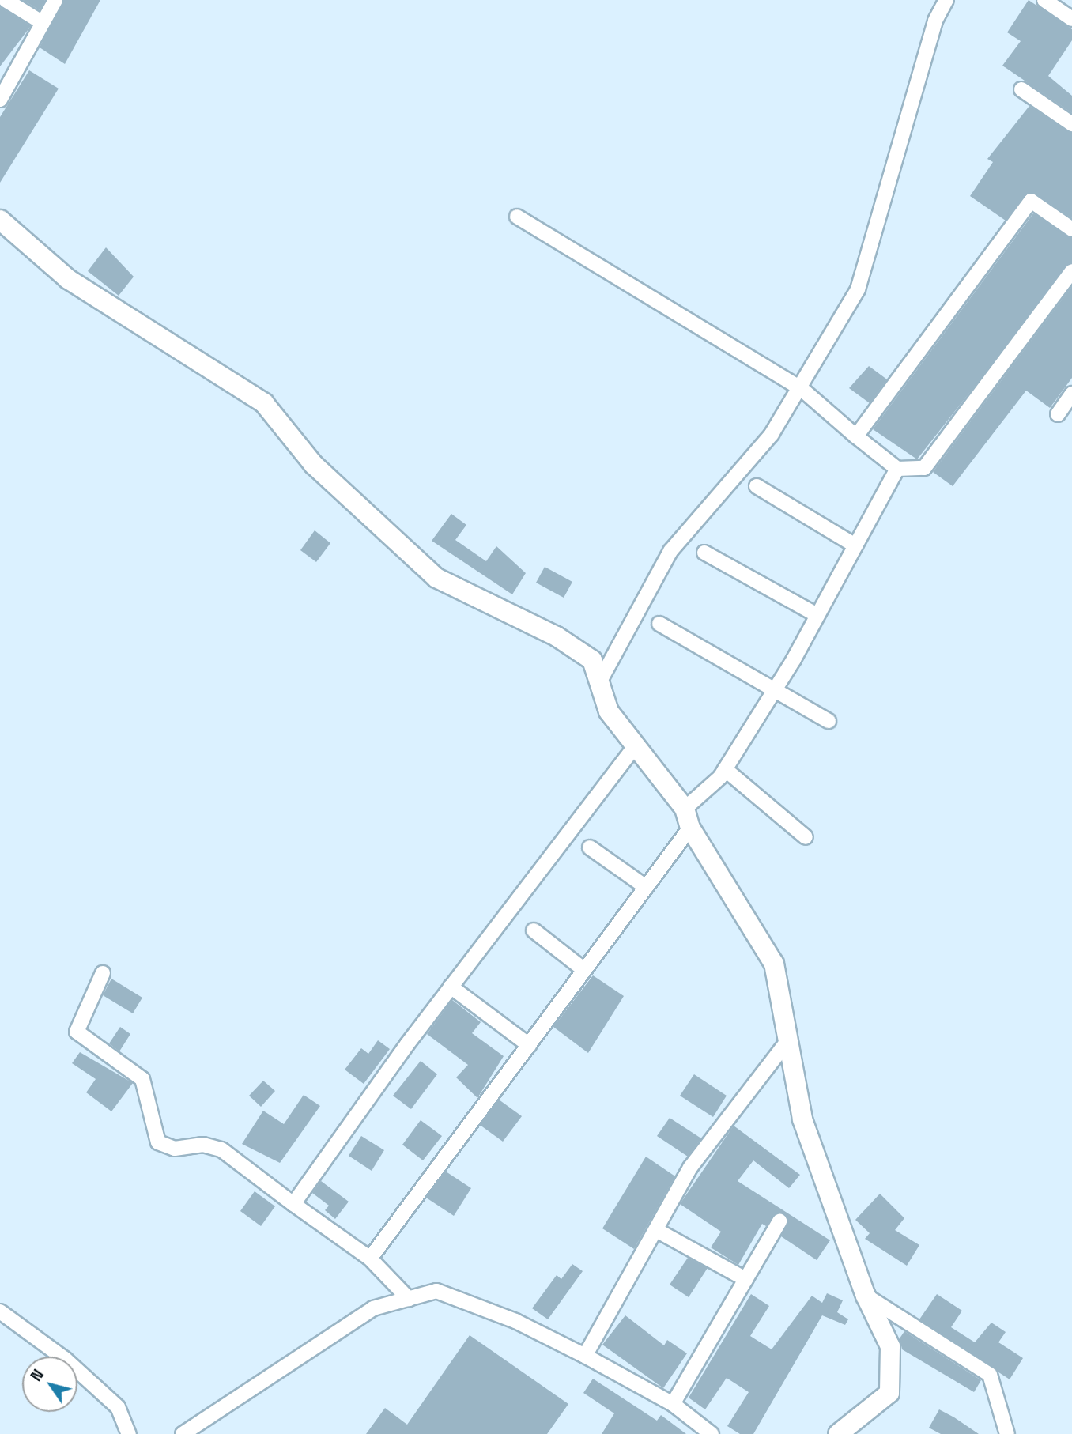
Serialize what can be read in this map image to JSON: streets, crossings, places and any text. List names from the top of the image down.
{
  "north": "top left"
}
